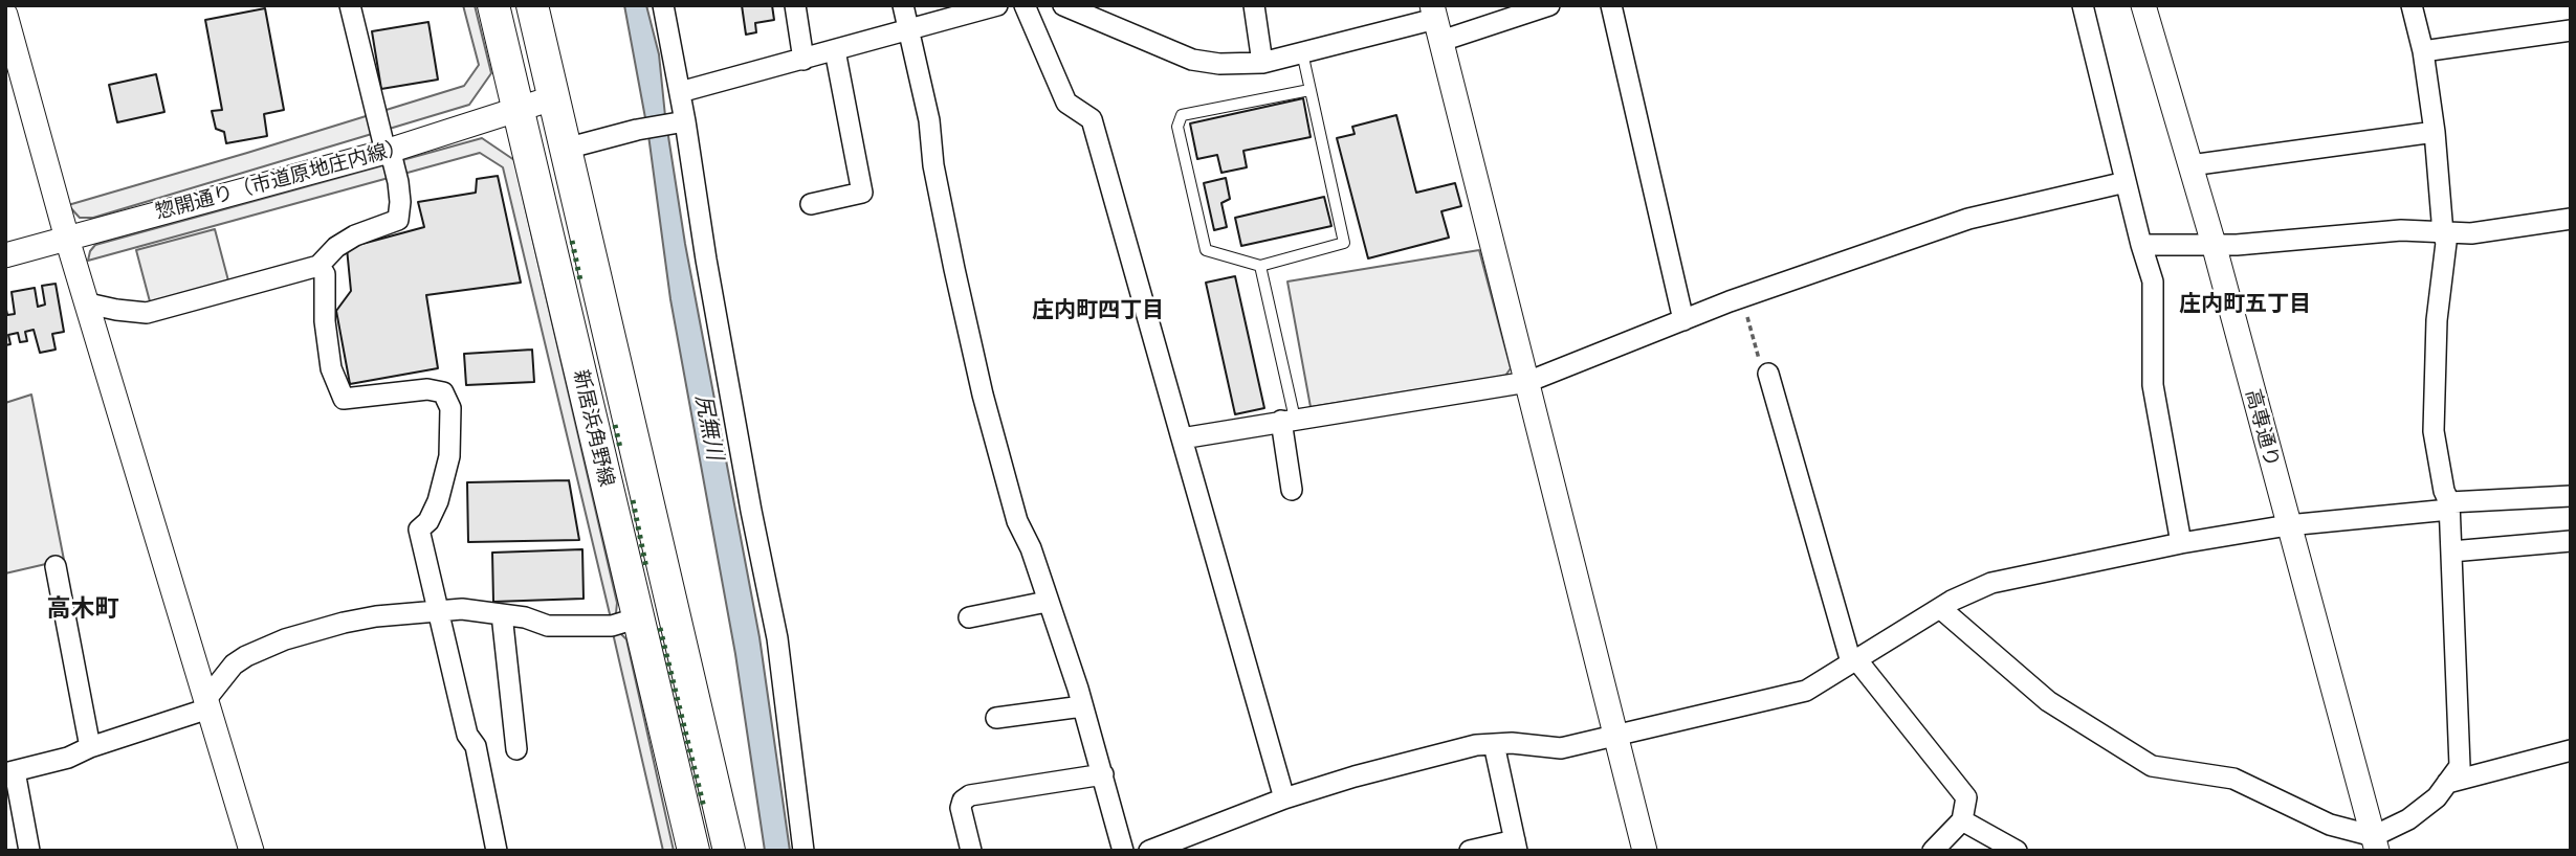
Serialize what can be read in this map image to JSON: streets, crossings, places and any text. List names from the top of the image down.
{
  "streets": {
    "main road": ["新居浜角野線"],
    "street": ["惣開通り（市道原地庄内線）", "高専通り"]
  },
  "crossings": [
    ["惣開通り（市道原地庄内線）", "新居浜角野線"]
  ],
  "districts": ["庄内町五丁目", "庄内町四丁目", "高木町"],
  "water": ["尻無川"]
}
